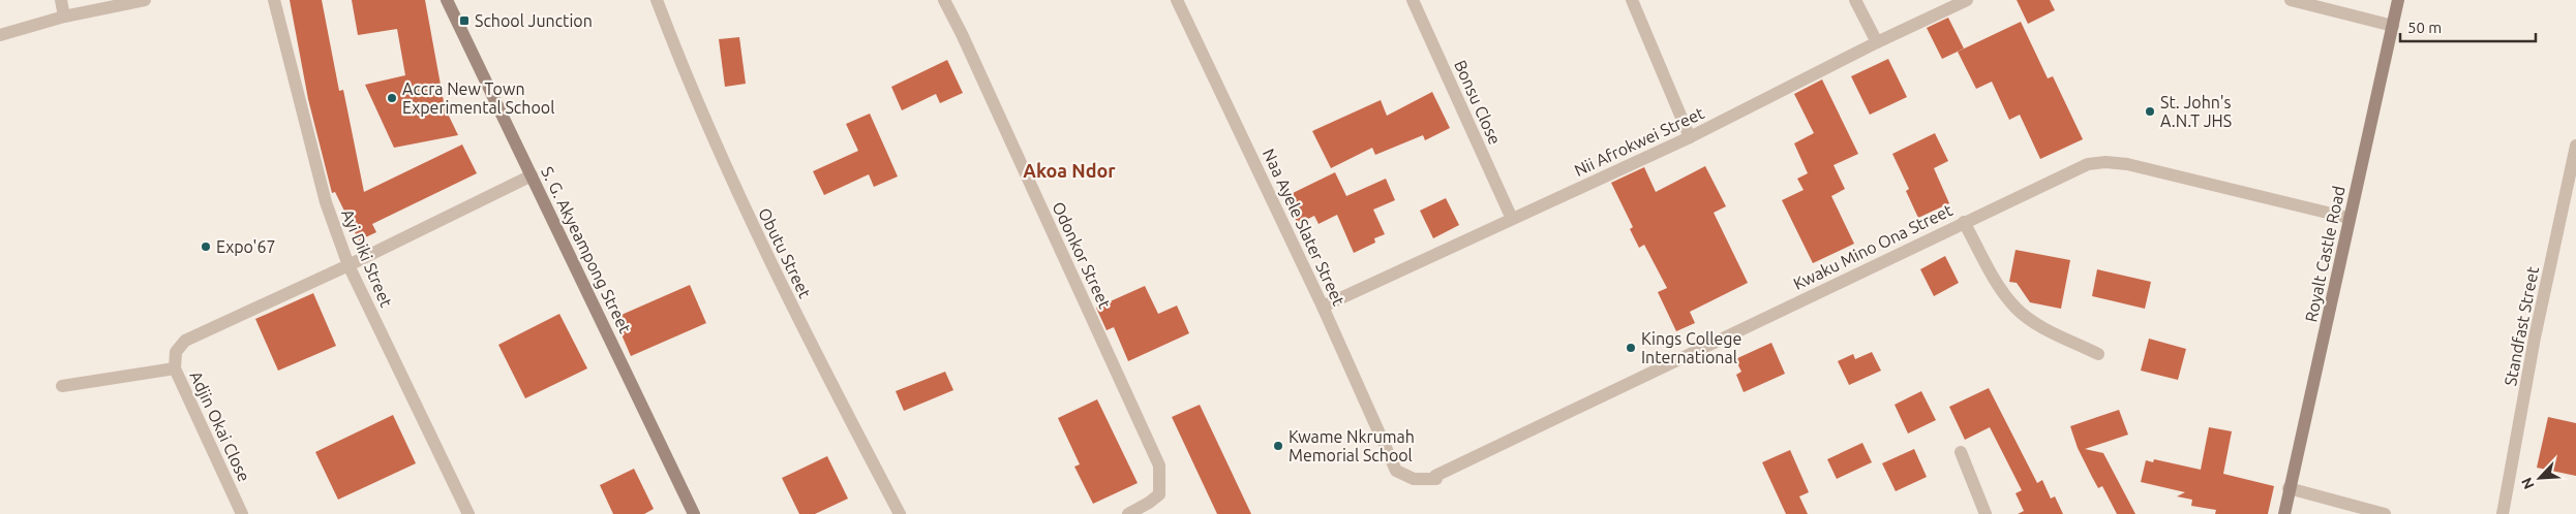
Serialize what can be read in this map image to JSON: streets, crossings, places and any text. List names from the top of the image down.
{
  "streets": {
    "street": [
      "Bonsu Close",
      "Nii Afrokwei Street",
      "Naa Ayele Slater Street",
      "Kwaku Mino Ona Street",
      "S. G. Akyeampong Street",
      "Obutu Street",
      "Royalt Castle Road",
      "Odonkor Street",
      "Ayi Diki Street",
      "Standfast Street",
      "Adjin Okai Close"
    ]
  },
  "crossings": [
    ["Bonsu Close", "Nii Afrokwei Street"],
    ["Nii Afrokwei Street", "Naa Ayele Slater Street"],
    ["Naa Ayele Slater Street", "Kwaku Mino Ona Street"],
    ["Kwaku Mino Ona Street", "Royalt Castle Road"],
    ["Ayi Diki Street", "Adjin Okai Close"]
  ],
  "districts": ["Akoa Ndor"],
  "places": {
    "transit": ["School Junction"],
    "other": [
      "Accra New Town Experimental School",
      "St. John's A.N.T JHS",
      "Expo'67",
      "Kings College International",
      "Kwame Nkrumah Memorial School"
    ]
  },
  "scale_bar": "50 m",
  "north": "bottom left"
}
